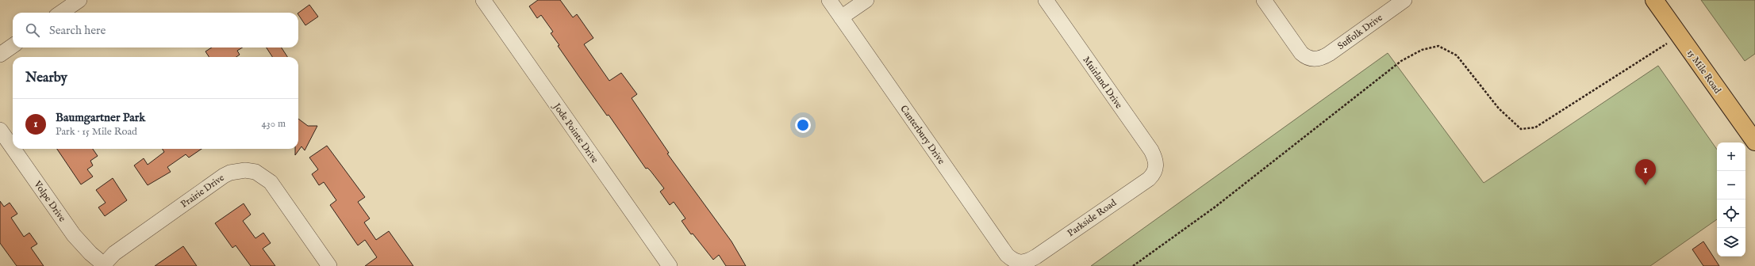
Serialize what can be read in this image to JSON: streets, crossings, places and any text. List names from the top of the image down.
{
  "streets": {
    "main road": ["15 Mile Road"],
    "street": [
      "Suffolk Drive",
      "Muirland Drive",
      "Jode Pointe Drive",
      "Canterbury Drive",
      "Prairie Drive",
      "Volpe Drive",
      "Parkside Road"
    ]
  },
  "crossings": [
    ["Muirland Drive", "Parkside Road"],
    ["Canterbury Drive", "Parkside Road"],
    ["Prairie Drive", "Volpe Drive"]
  ],
  "page": {
    "search": "Search here",
    "heading": "Nearby",
    "list": [
      {
        "mark": "1",
        "name": "Baumgartner Park",
        "note": "Park · 15 Mile Road",
        "value": "430 m"
      }
    ],
    "map_buttons": ["+", "−"],
    "pins": "1"
  }
}
